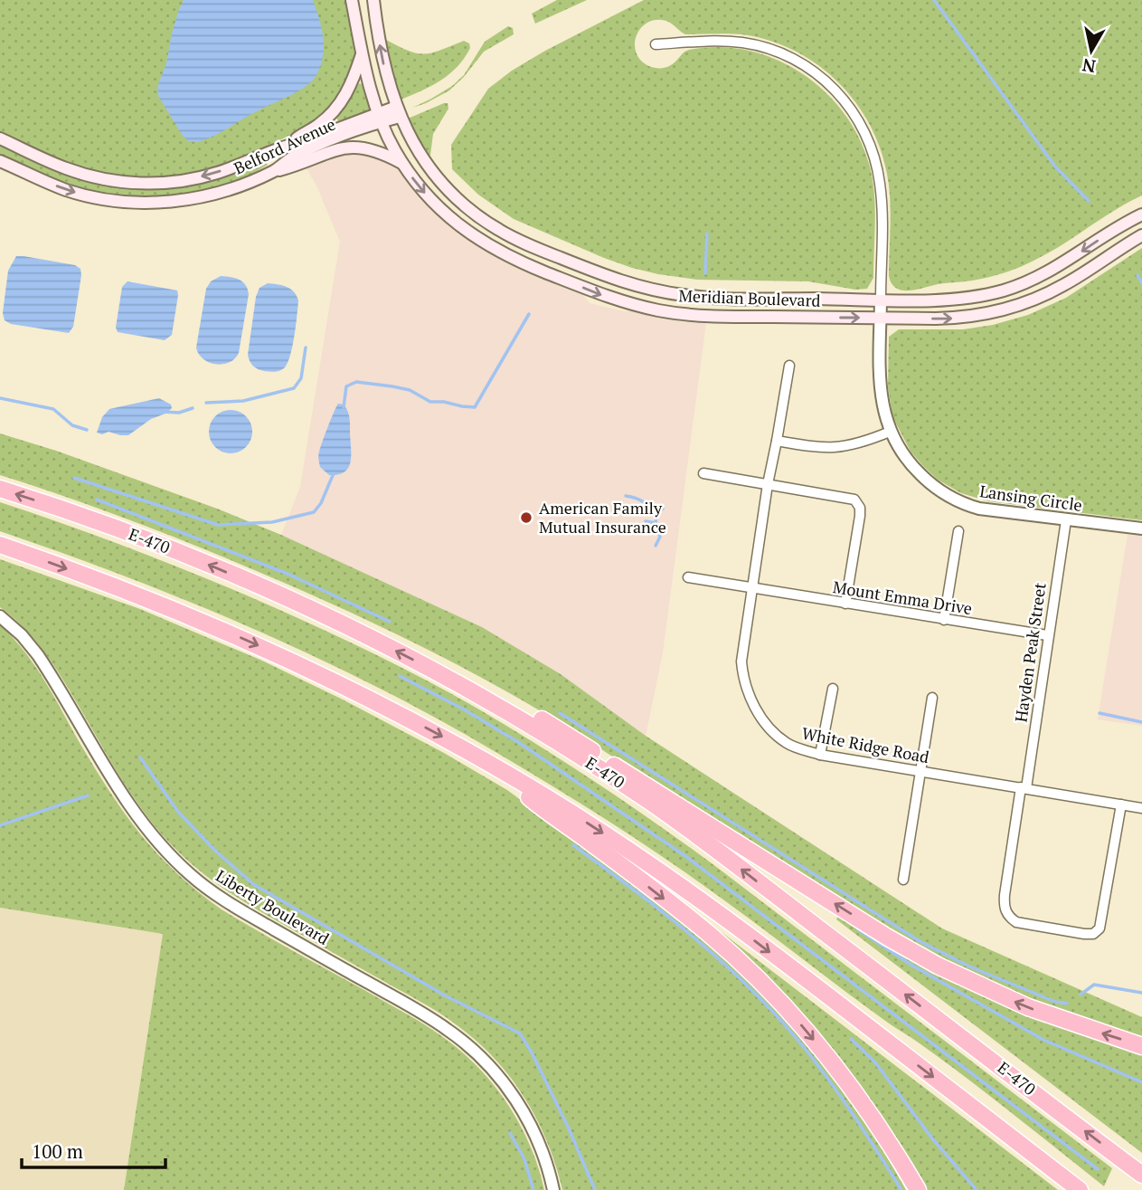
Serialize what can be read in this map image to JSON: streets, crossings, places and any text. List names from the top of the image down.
{
  "streets": {
    "highway": ["E-470"],
    "main road": ["Belford Avenue", "Meridian Boulevard"],
    "street": [
      "Lansing Circle",
      "Mount Emma Drive",
      "Hayden Peak Street",
      "White Ridge Road",
      "Liberty Boulevard"
    ]
  },
  "crossings": [
    ["Belford Avenue", "Meridian Boulevard"],
    ["Meridian Boulevard", "Lansing Circle"],
    ["Lansing Circle", "Hayden Peak Street"],
    ["Mount Emma Drive", "Hayden Peak Street"],
    ["Mount Emma Drive", "White Ridge Road"],
    ["Hayden Peak Street", "White Ridge Road"]
  ],
  "places": ["American Family Mutual Insurance"],
  "scale_bar": "100 m",
  "north": "bottom"
}
